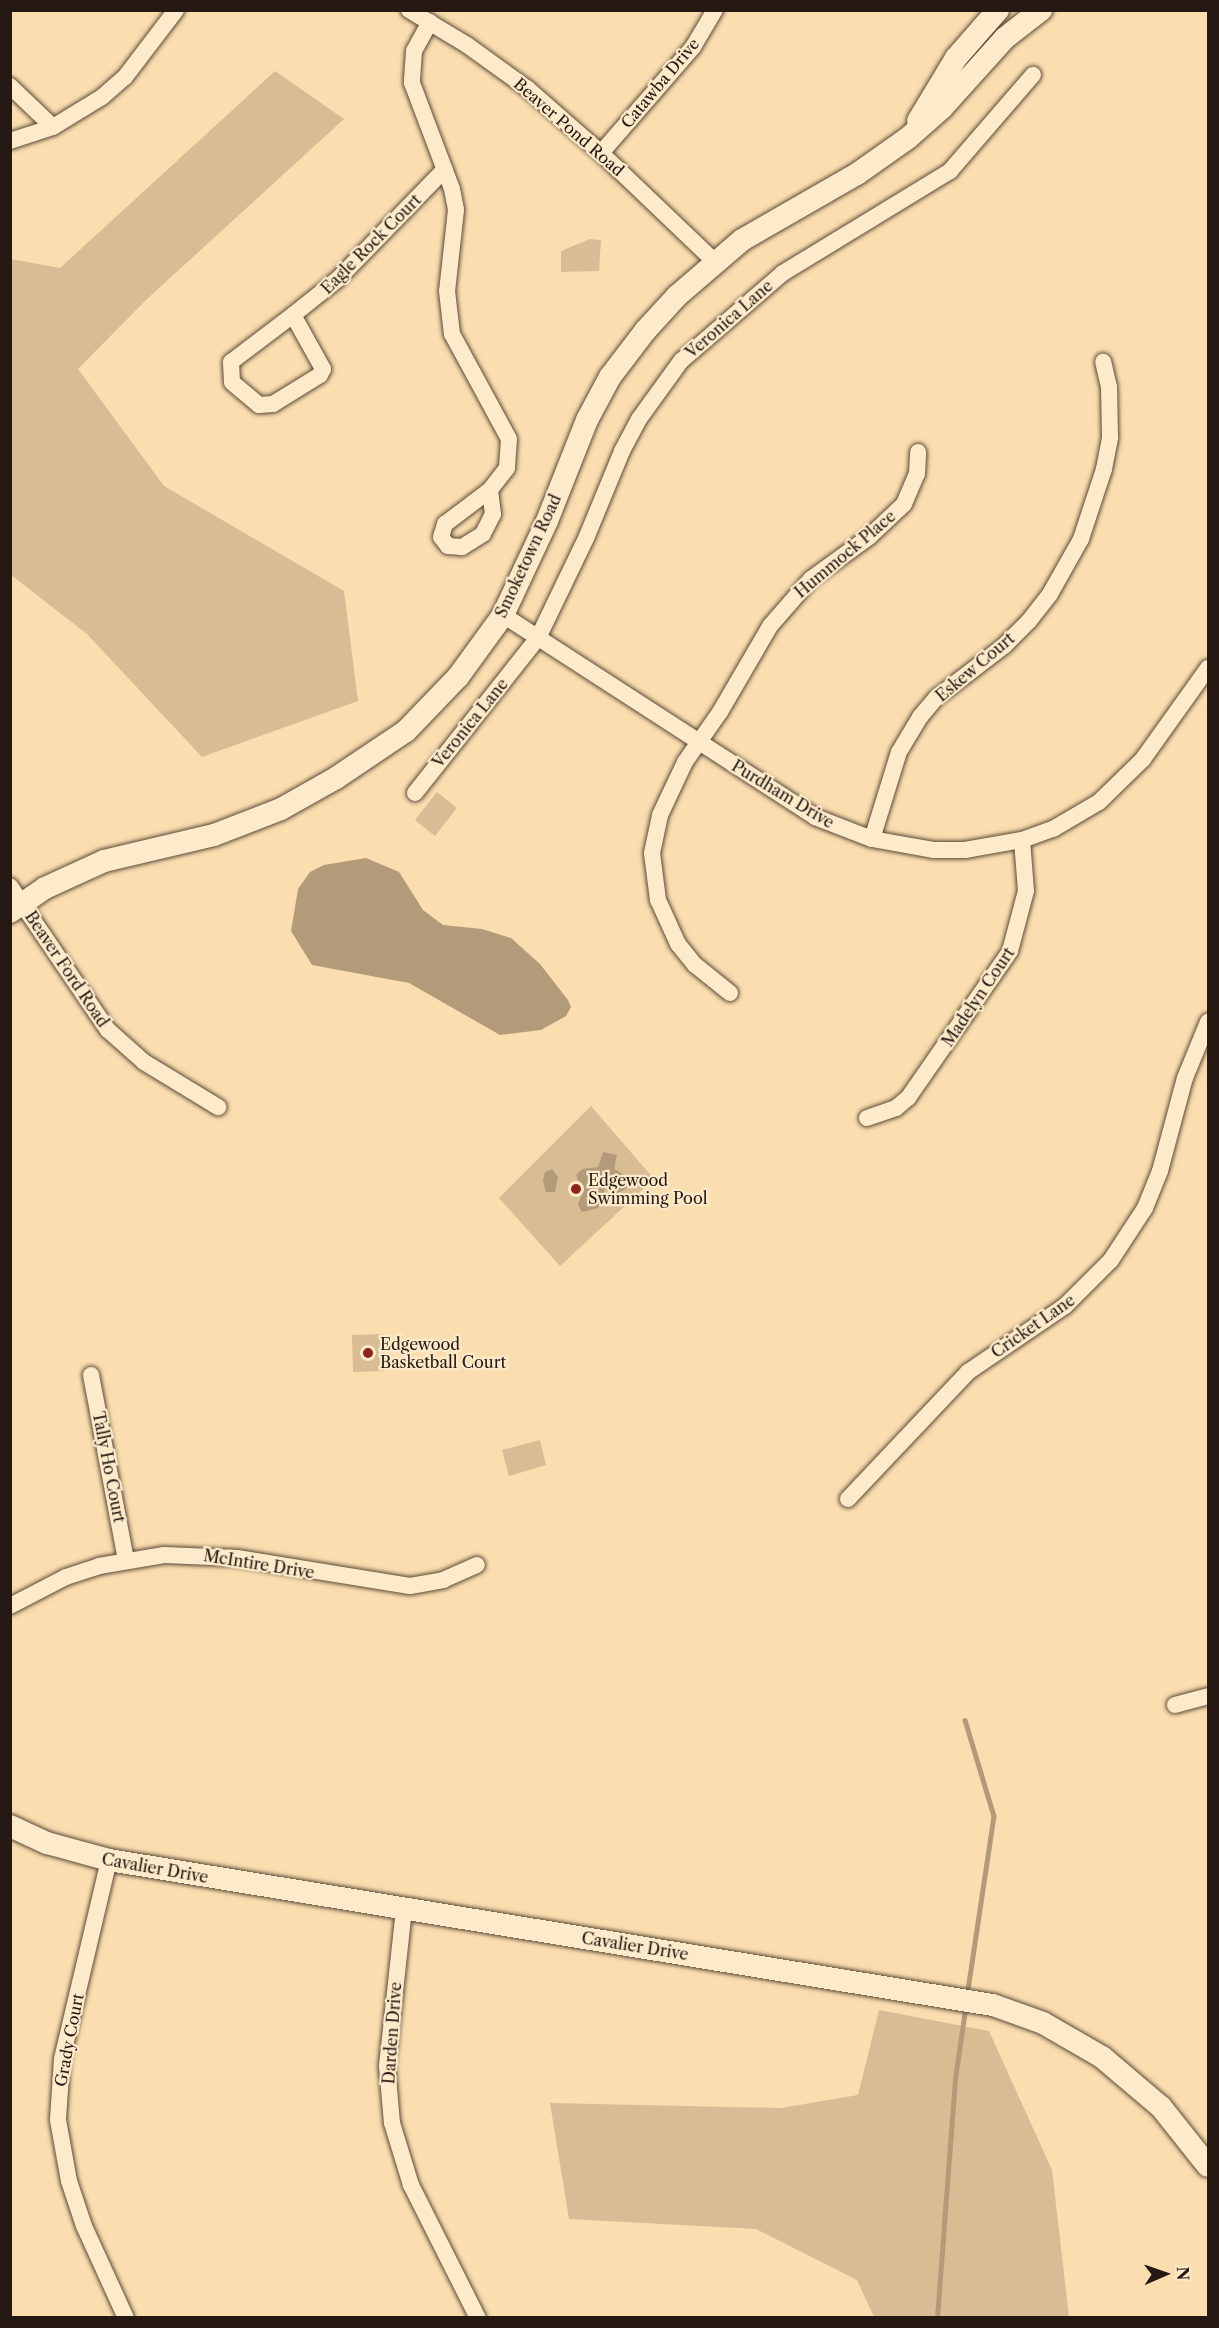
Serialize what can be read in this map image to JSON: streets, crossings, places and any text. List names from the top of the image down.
{
  "streets": {
    "main road": ["Smoketown Road", "Cavalier Drive"],
    "street": [
      "Catawba Drive",
      "Beaver Pond Road",
      "Eagle Rock Court",
      "Veronica Lane",
      "Hummock Place",
      "Eskew Court",
      "Purdham Drive",
      "Beaver Ford Road",
      "Madelyn Court",
      "Cricket Lane",
      "Tally Ho Court",
      "McIntire Drive",
      "Darden Drive",
      "Grady Court"
    ]
  },
  "crossings": [
    ["Catawba Drive", "Beaver Pond Road"],
    ["Beaver Pond Road", "Smoketown Road"],
    ["Veronica Lane", "Purdham Drive"],
    ["Hummock Place", "Purdham Drive"],
    ["Smoketown Road", "Purdham Drive"],
    ["Smoketown Road", "Beaver Ford Road"],
    ["Eskew Court", "Purdham Drive"],
    ["Purdham Drive", "Madelyn Court"],
    ["Tally Ho Court", "McIntire Drive"],
    ["Cavalier Drive", "Darden Drive"],
    ["Cavalier Drive", "Grady Court"]
  ],
  "places": ["Edgewood Swimming Pool", "Edgewood Basketball Court"],
  "north": "right"
}
